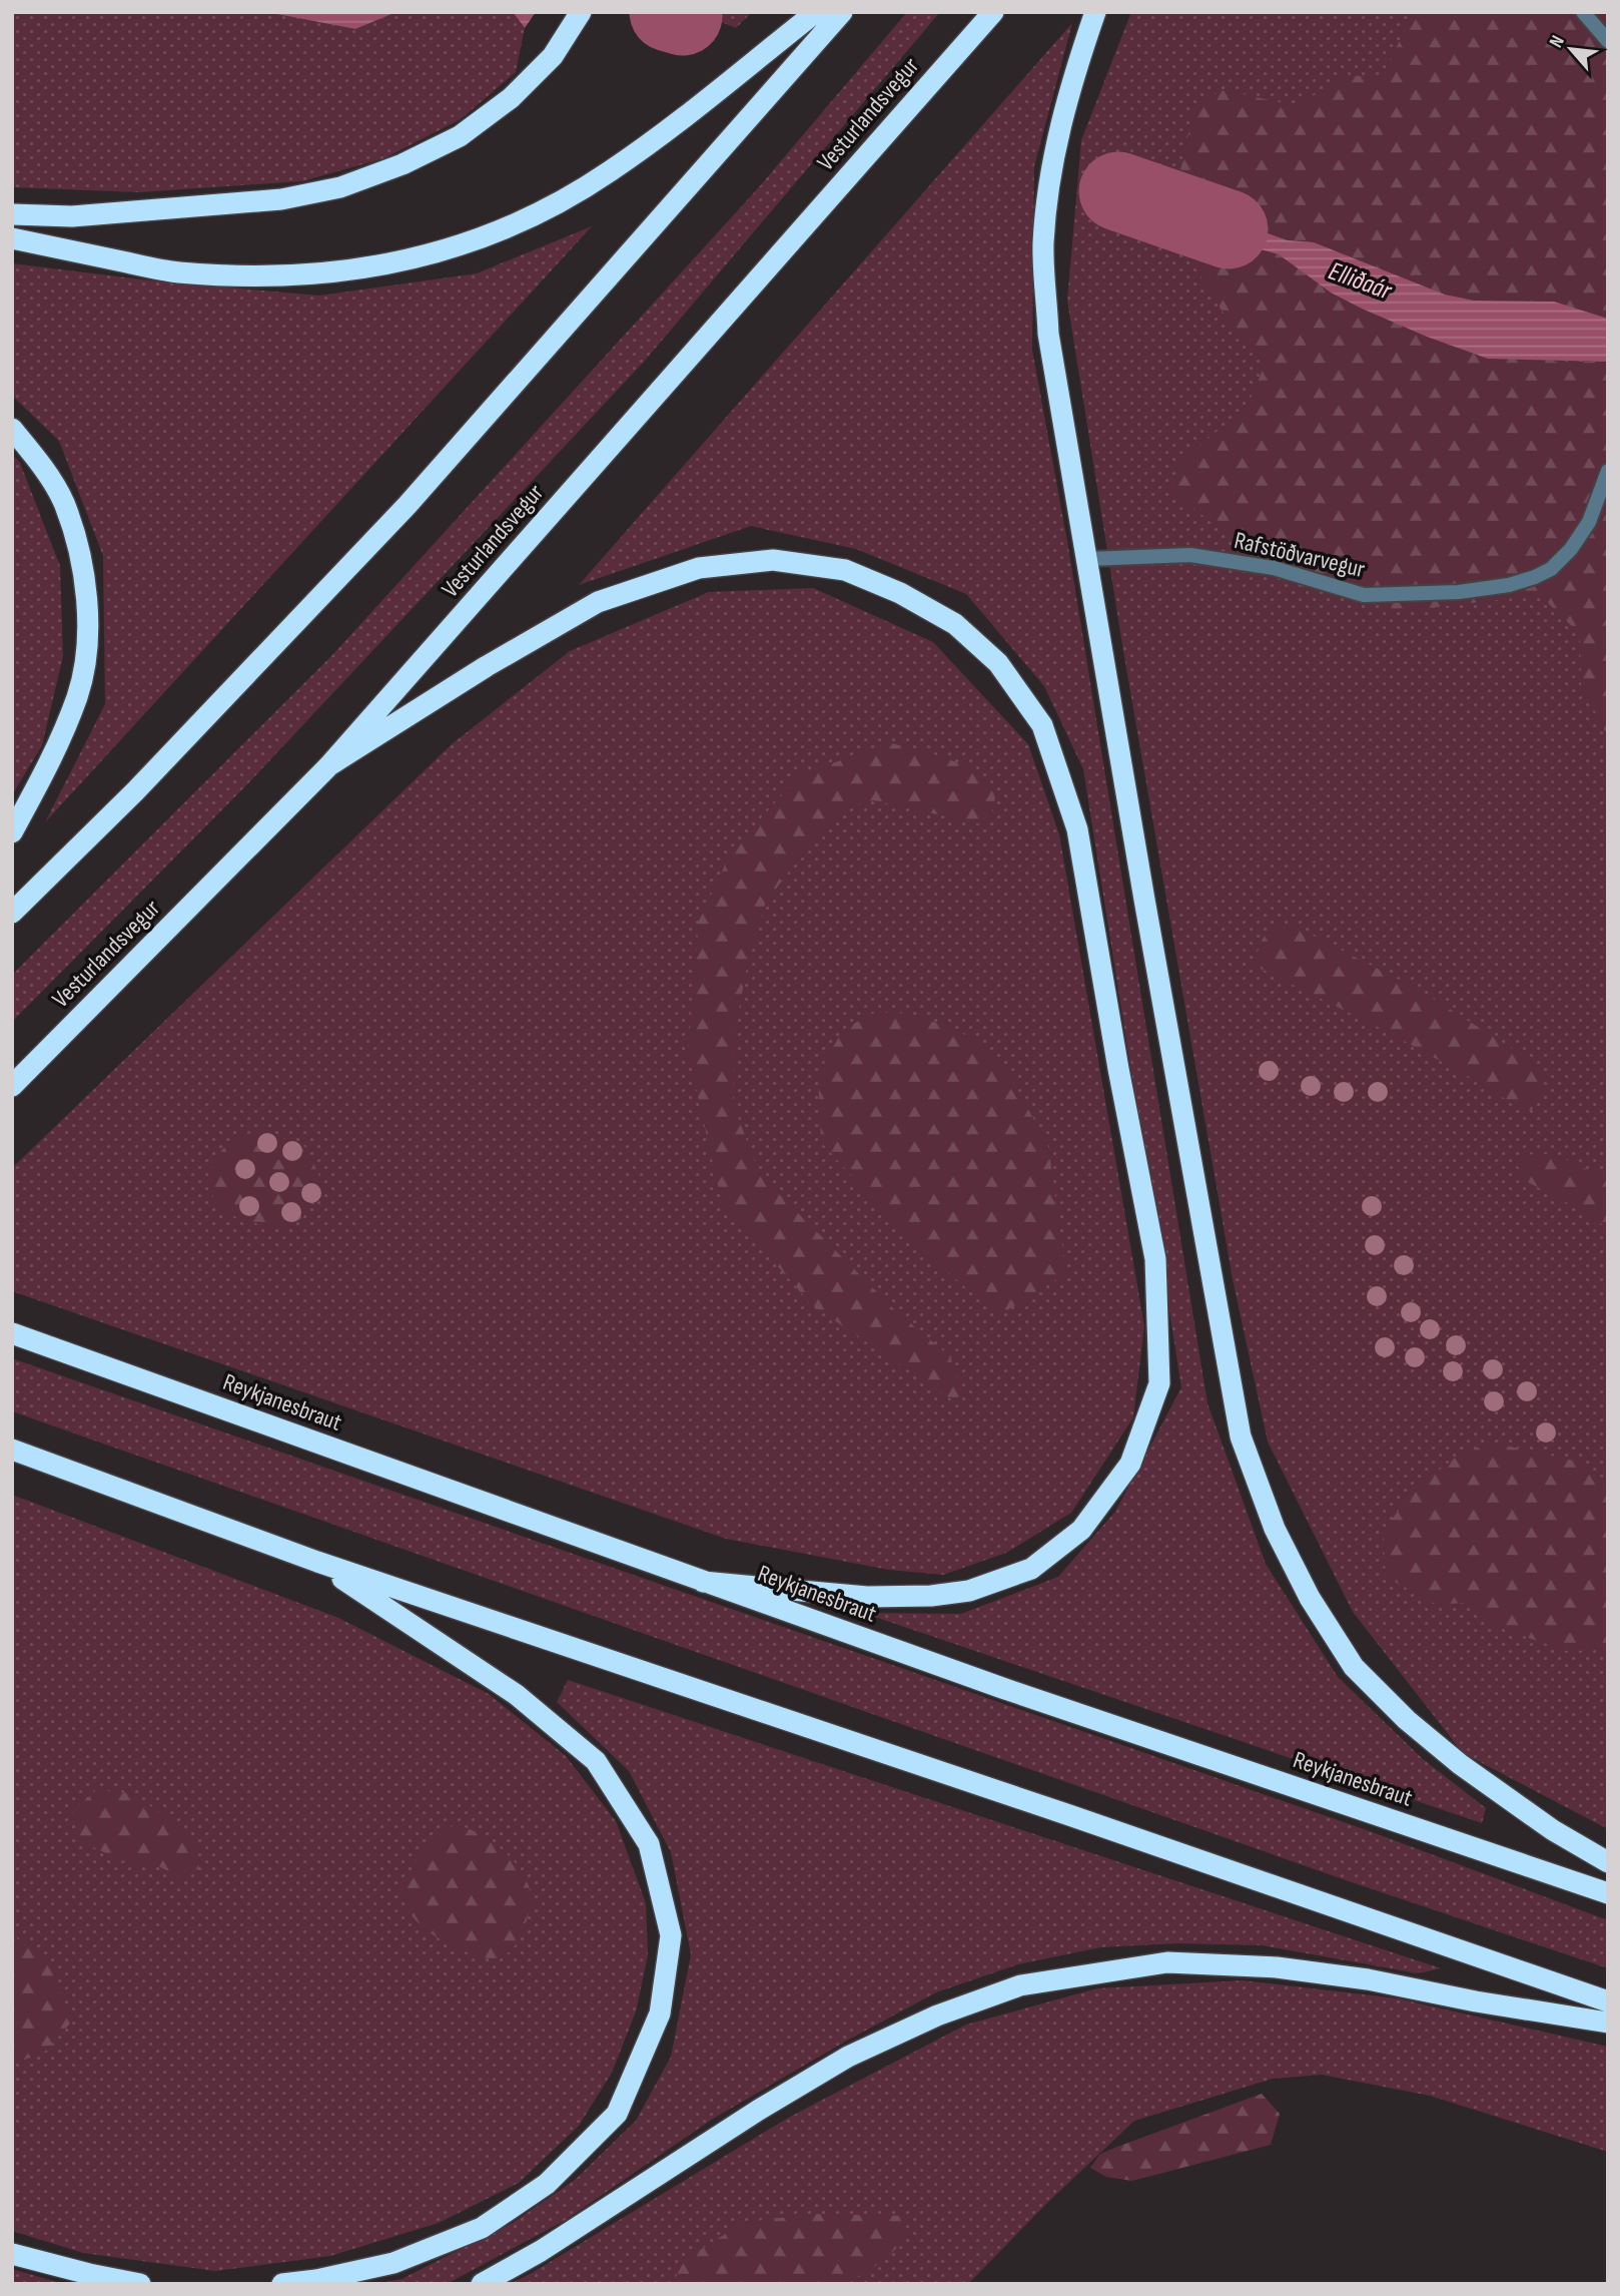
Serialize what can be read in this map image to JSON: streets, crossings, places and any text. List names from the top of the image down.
{
  "streets": {
    "highway": ["Vesturlandsvegur", "Reykjanesbraut"],
    "lane": ["Rafstöðvarvegur"]
  },
  "water": ["Elliðaár"],
  "north": "top left"
}
